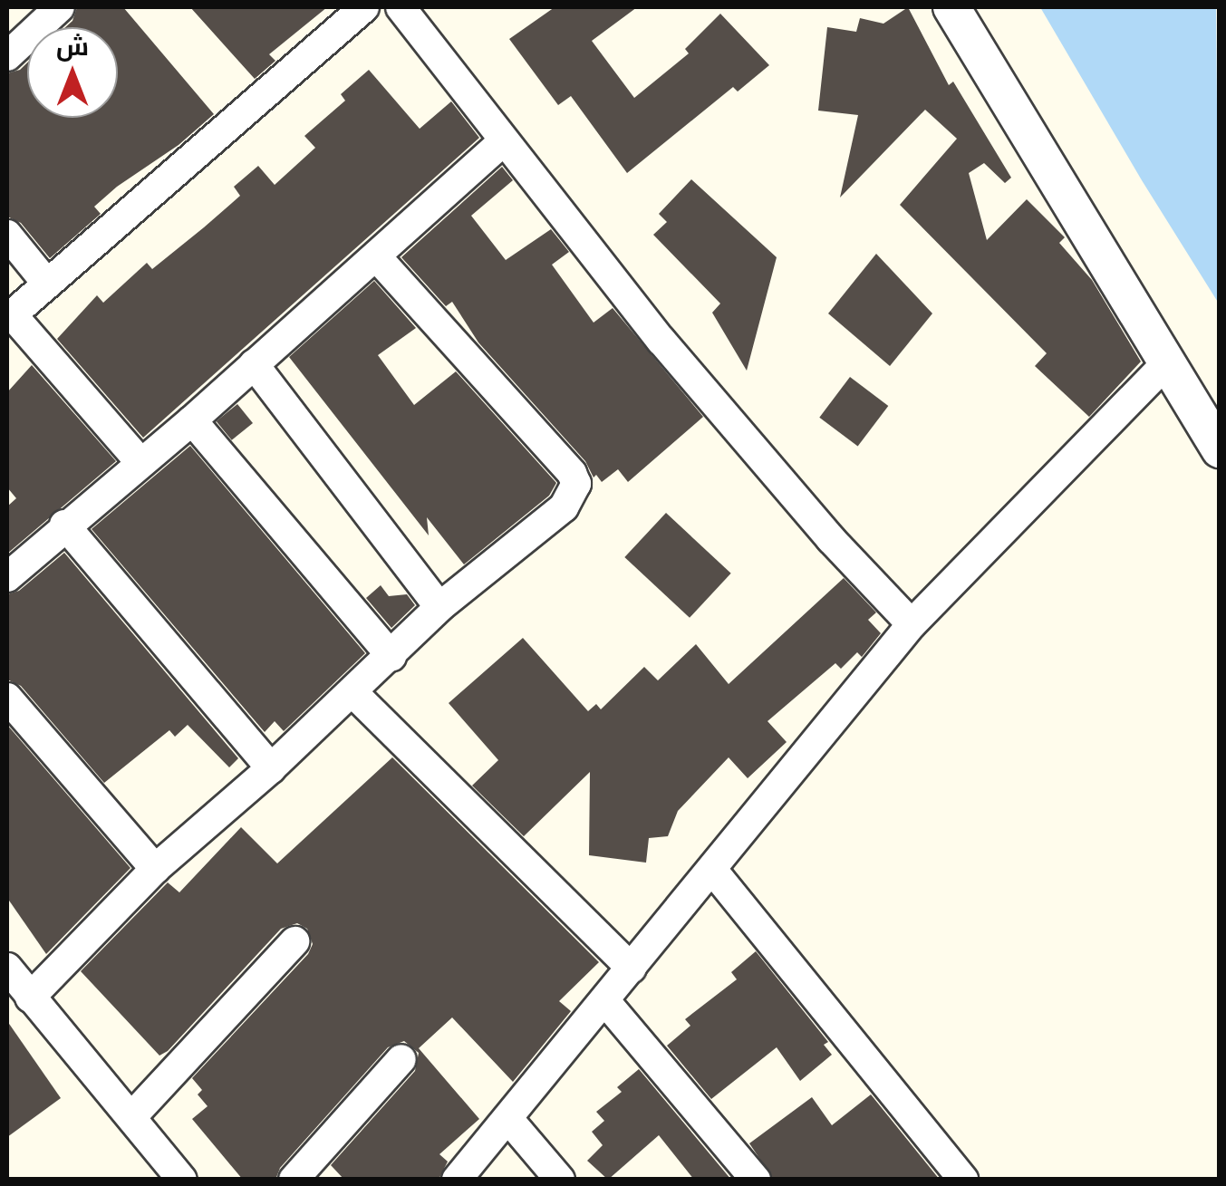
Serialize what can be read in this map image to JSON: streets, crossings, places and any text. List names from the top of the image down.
{
  "north": "top"
}
